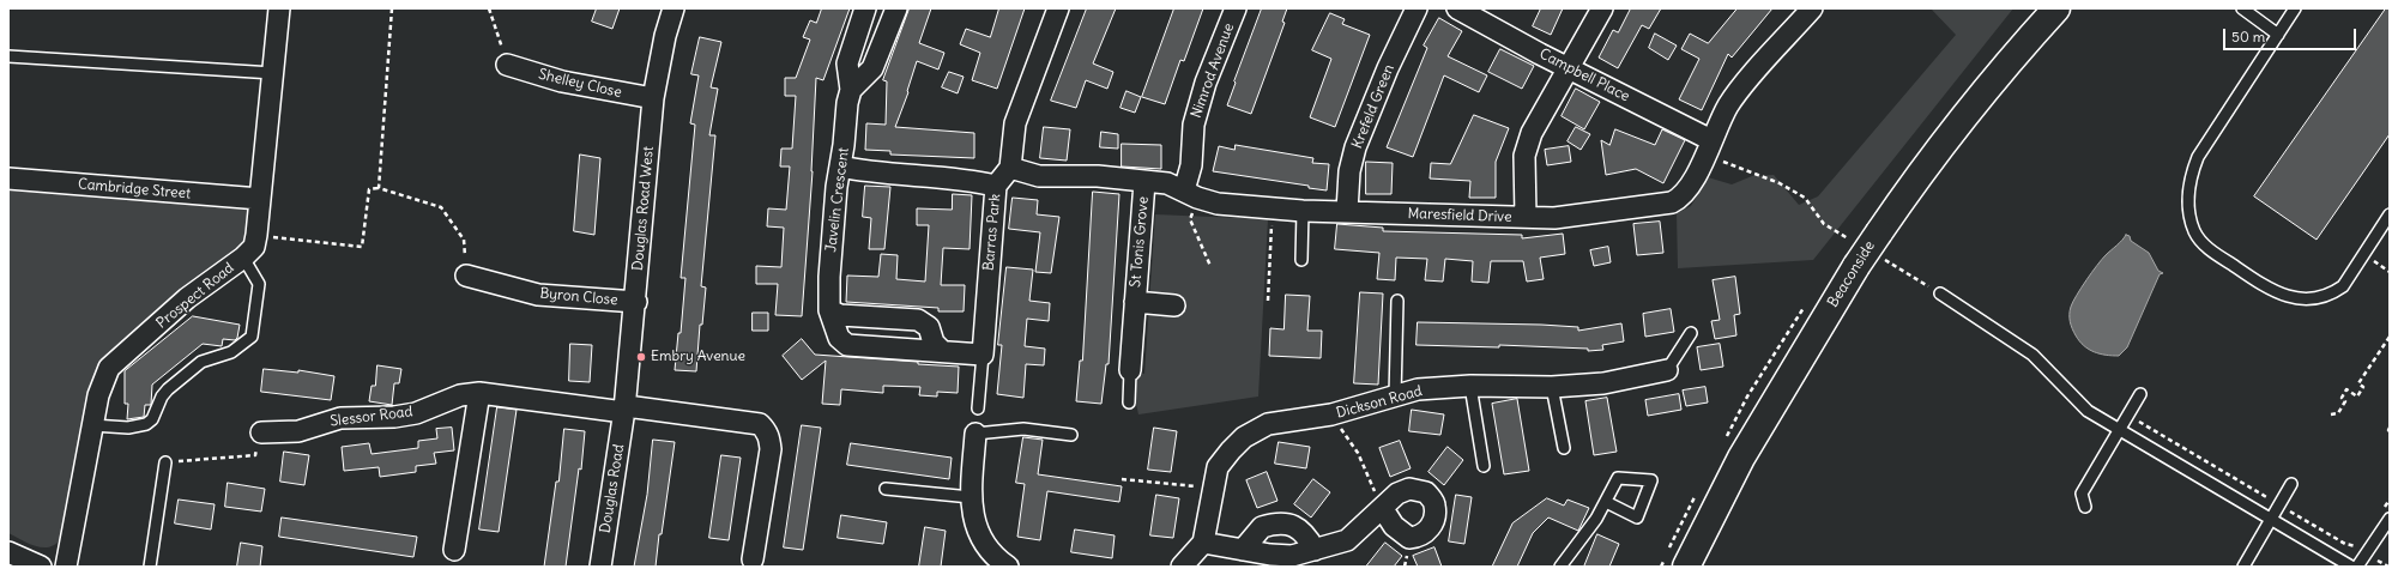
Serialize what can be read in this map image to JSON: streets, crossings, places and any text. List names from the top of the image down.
{
  "streets": {
    "highway": ["Beaconside"],
    "street": [
      "Nimrod Avenue",
      "Campbell Place",
      "Shelley Close",
      "Krefeld Green",
      "Cambridge Street",
      "Javelin Crescent",
      "Douglas Road West",
      "Maresfield Drive",
      "Barras Park",
      "St Tonis Grove",
      "Prospect Road",
      "Byron Close",
      "Dickson Road",
      "Slessor Road",
      "Douglas Road"
    ]
  },
  "crossings": [
    ["Nimrod Avenue", "Maresfield Drive"],
    ["Campbell Place", "Maresfield Drive"],
    ["Shelley Close", "Douglas Road West"],
    ["Krefeld Green", "Maresfield Drive"],
    ["Cambridge Street", "Prospect Road"],
    ["Javelin Crescent", "Barras Park"],
    ["Douglas Road West", "Byron Close"],
    ["Douglas Road West", "Slessor Road"],
    ["Douglas Road West", "Douglas Road"],
    ["Maresfield Drive", "Barras Park"],
    ["Maresfield Drive", "St Tonis Grove"],
    ["Slessor Road", "Douglas Road"]
  ],
  "places": ["Embry Avenue"],
  "scale_bar": "50 m"
}
